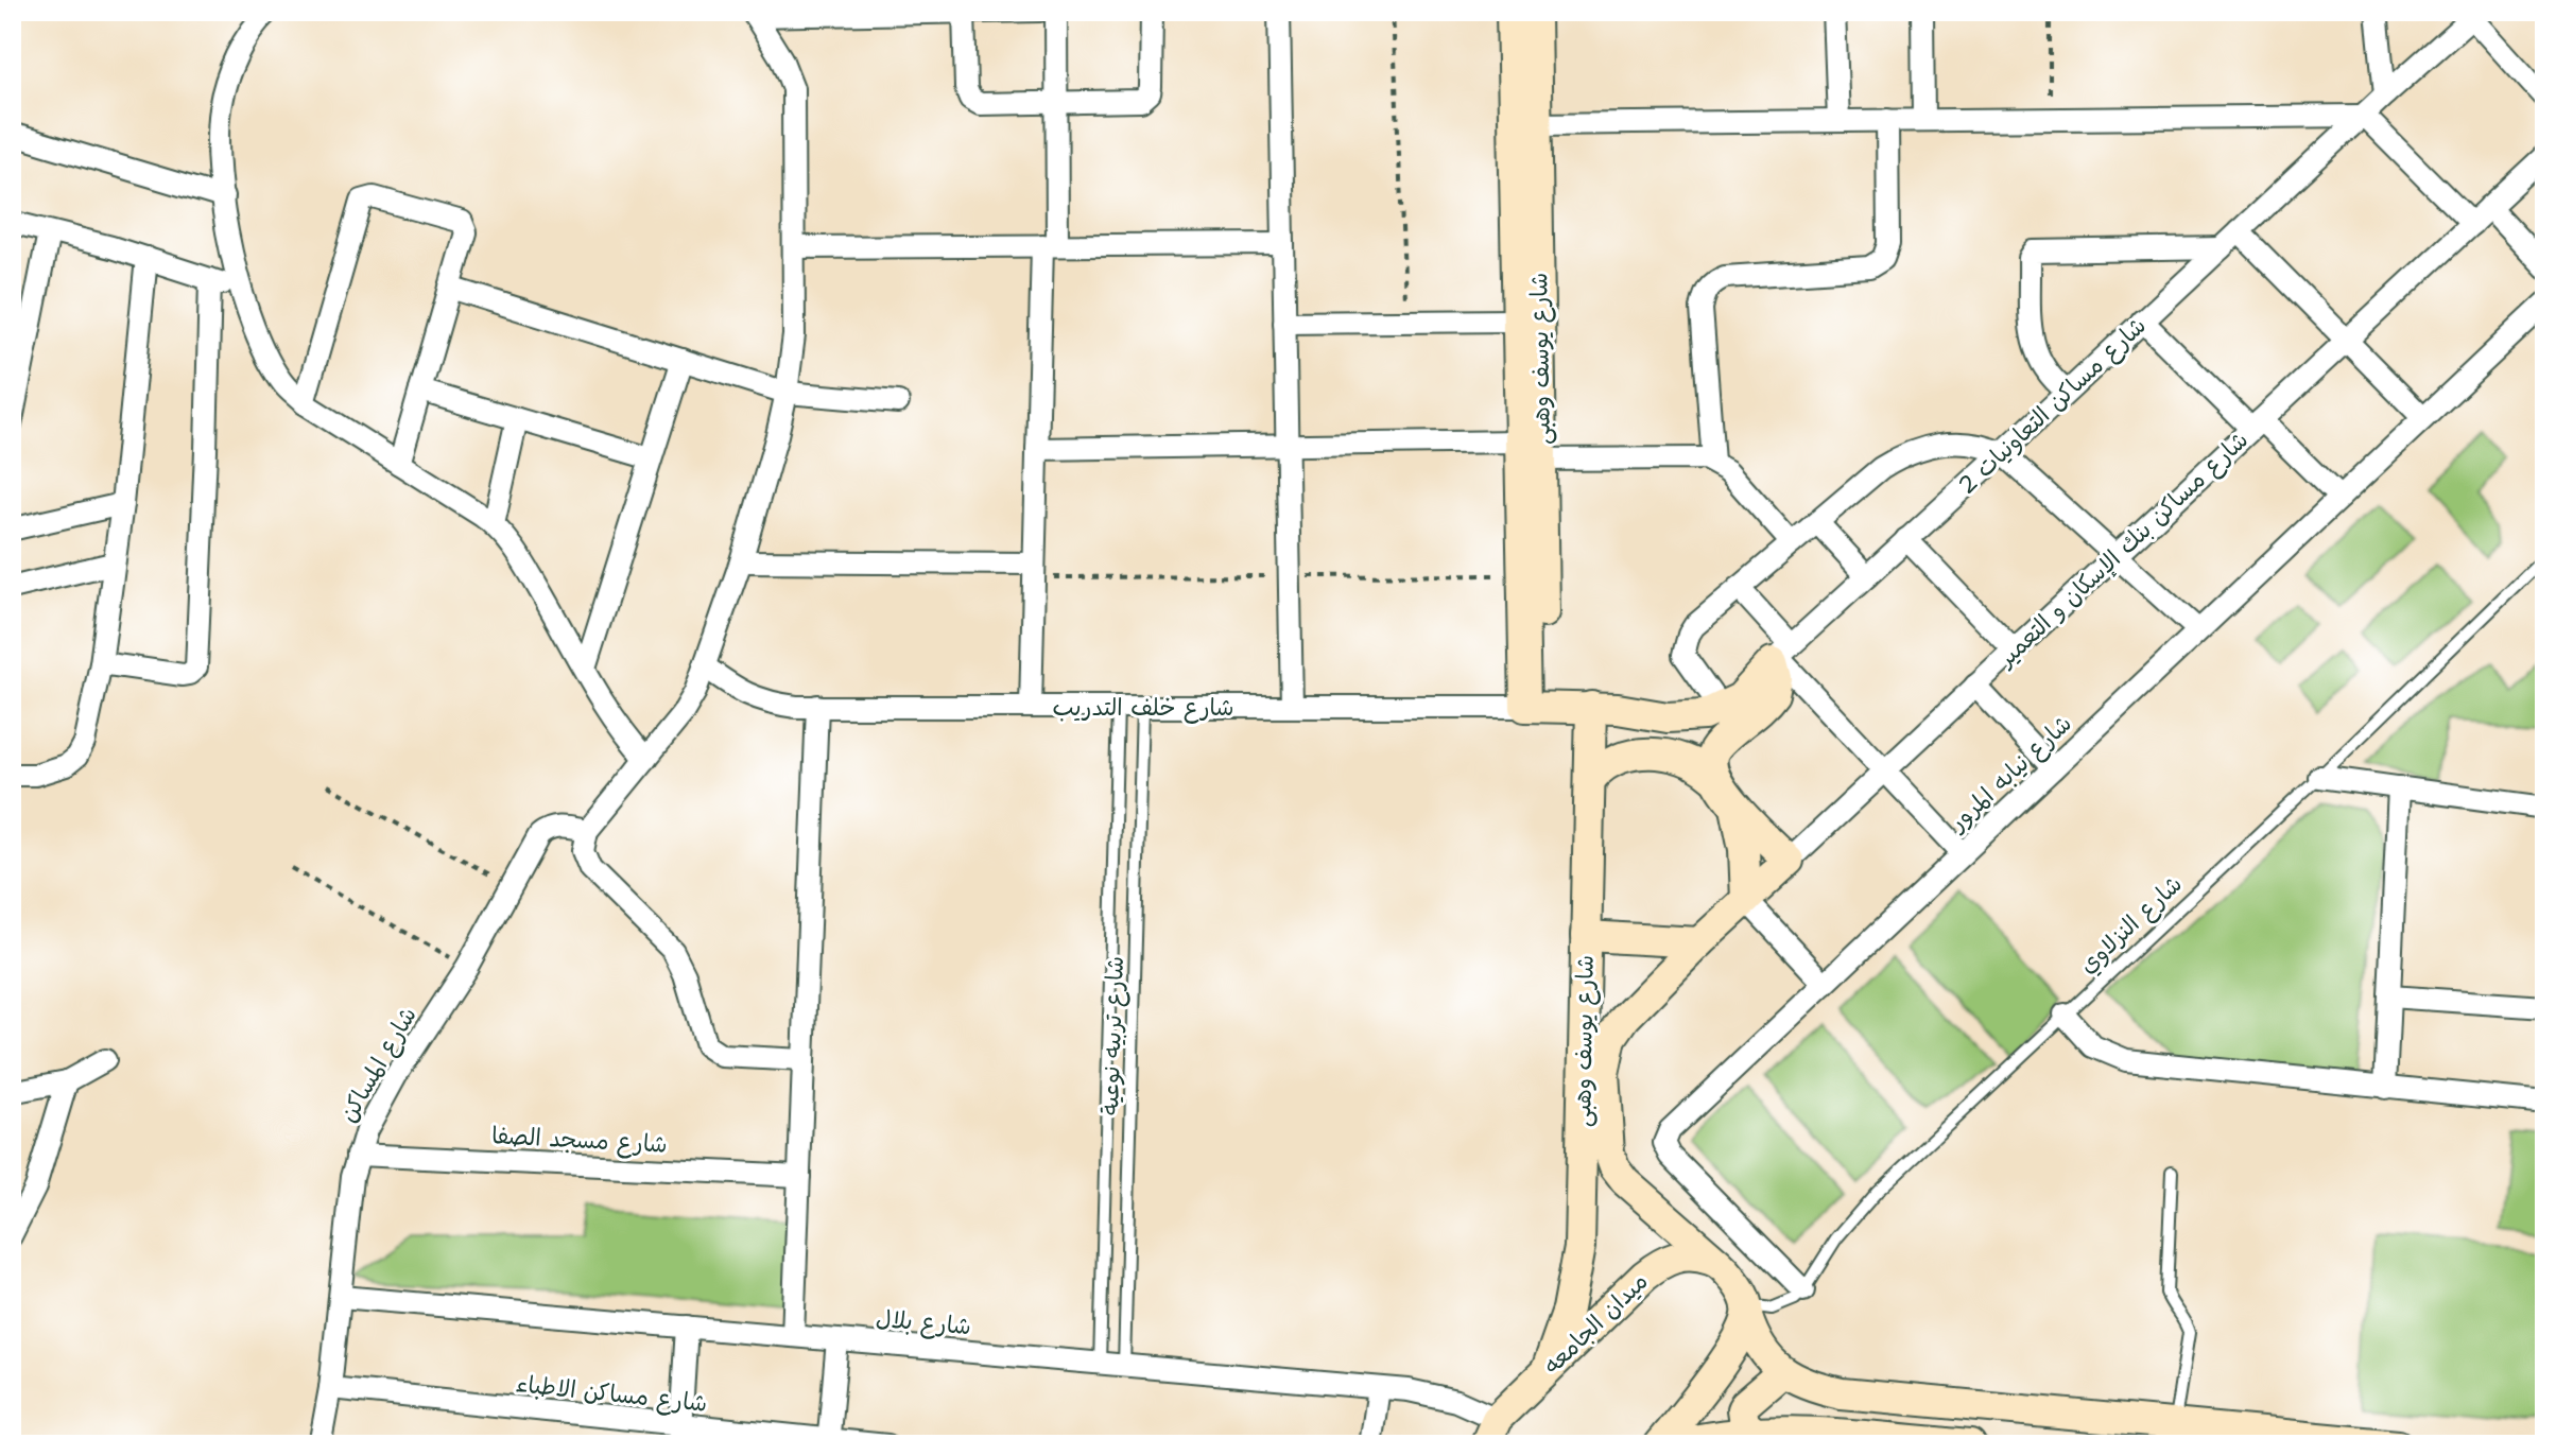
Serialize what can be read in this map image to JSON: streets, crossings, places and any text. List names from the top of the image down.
{
  "streets": {
    "street": [
      "شارع يوسف وهبى",
      "شارع مساكن التعاونيات 2",
      "شارع مساكن بنك الإسكان و التعمير",
      "شارع خلف التدريب",
      "شارع نيابه المرور",
      "شارع المساكن",
      "شارع مسجد الصفا",
      "شارع بلال",
      "ميدان الجامعه",
      "شارع مساكن الاطباء"
    ],
    "lane": ["شارع النزلاوي", "شارع تربيه نوعية"]
  },
  "crossings": [
    ["شارع يوسف وهبى", "شارع مساكن التعاونيات 2"],
    ["شارع يوسف وهبى", "شارع مساكن بنك الإسكان و التعمير"],
    ["شارع يوسف وهبى", "شارع خلف التدريب"],
    ["شارع يوسف وهبى", "ميدان الجامعه"],
    ["شارع مساكن التعاونيات 2", "شارع خلف التدريب"],
    ["شارع خلف التدريب", "شارع تربيه نوعية"],
    ["شارع نيابه المرور", "شارع النزلاوي"],
    ["شارع تربيه نوعية", "شارع بلال"],
    ["شارع المساكن", "شارع مسجد الصفا"],
    ["شارع المساكن", "شارع بلال"],
    ["شارع المساكن", "شارع مساكن الاطباء"],
    ["شارع بلال", "ميدان الجامعه"]
  ]
}
